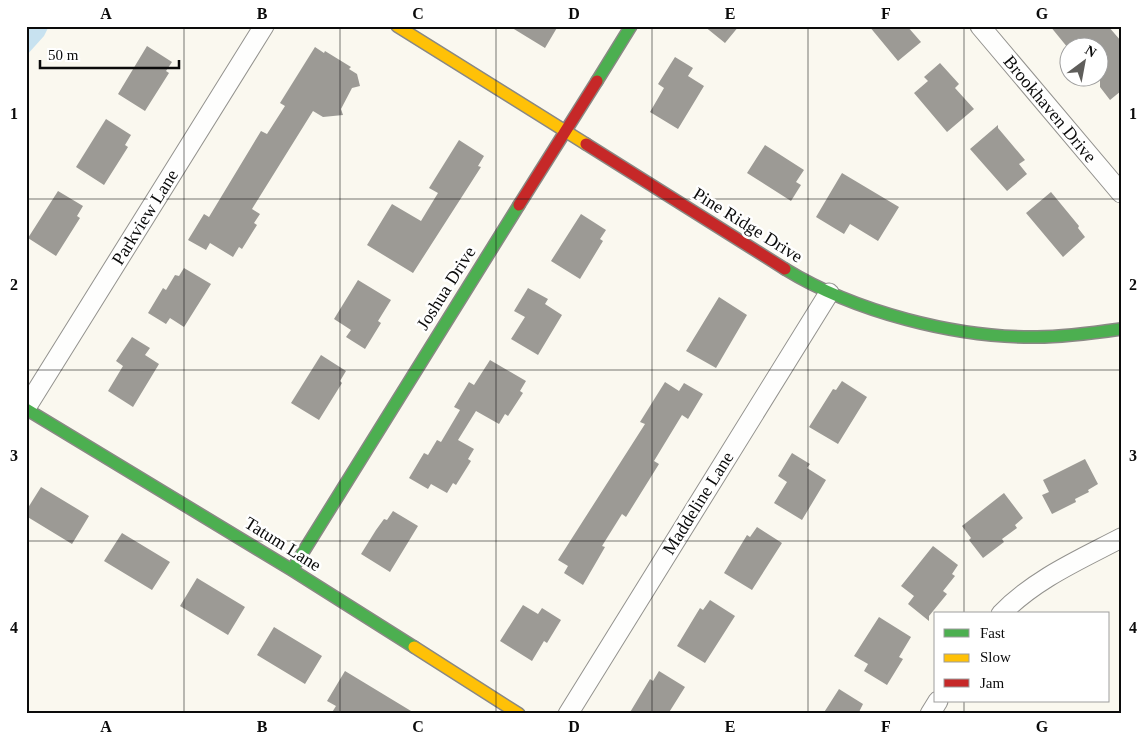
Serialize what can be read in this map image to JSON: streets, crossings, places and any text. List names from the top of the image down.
{
  "streets": {
    "street": [
      "Brookhaven Drive",
      "Parkview Lane",
      "Pine Ridge Drive",
      "Joshua Drive",
      "Maddeline Lane",
      "Tatum Lane"
    ]
  },
  "crossings": [
    ["Parkview Lane", "Tatum Lane"],
    ["Pine Ridge Drive", "Joshua Drive"],
    ["Pine Ridge Drive", "Maddeline Lane"],
    ["Joshua Drive", "Tatum Lane"]
  ],
  "legend": ["Fast", "Slow", "Jam"],
  "scale_bar": "50 m",
  "north": "top right",
  "grid": {
    "columns": [
      "A",
      "B",
      "C",
      "D",
      "E",
      "F",
      "G"
    ],
    "rows": [
      "1",
      "2",
      "3",
      "4"
    ]
  }
}
